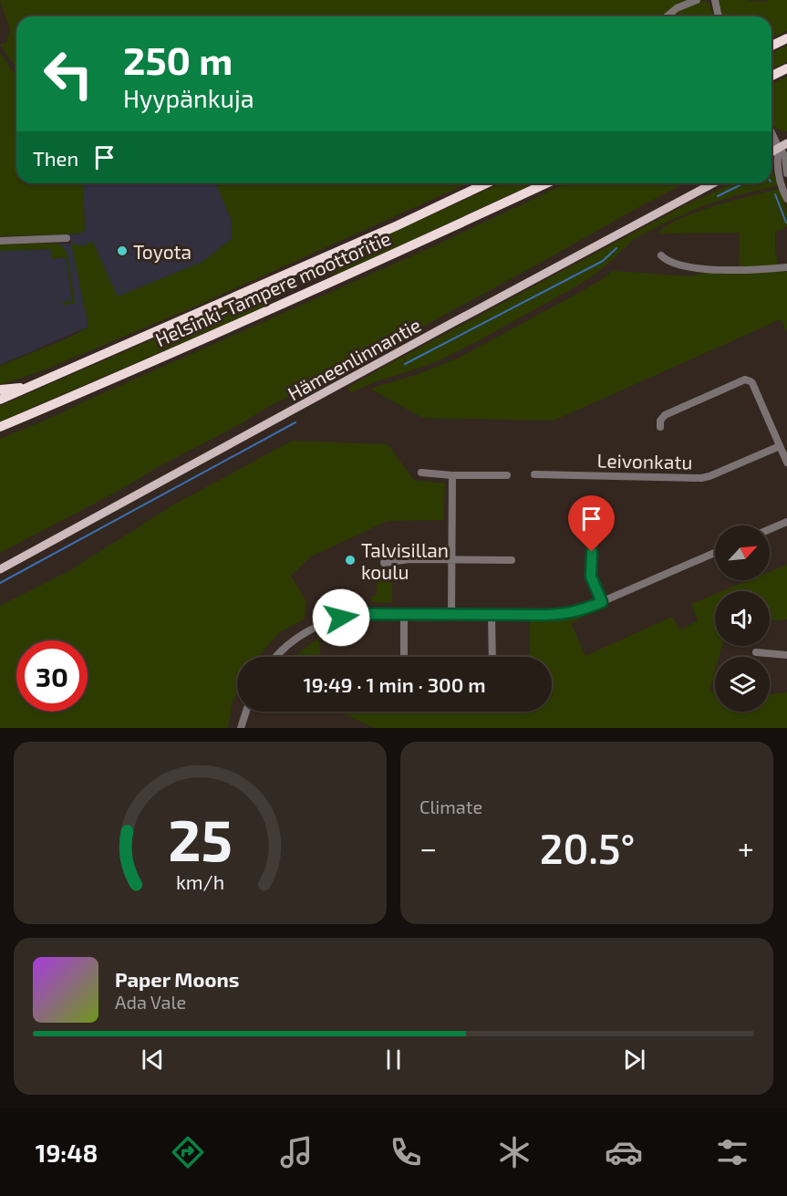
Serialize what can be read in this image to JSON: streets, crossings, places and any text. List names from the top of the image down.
{
  "streets": {
    "highway": ["Helsinki-Tampere moottoritie"],
    "main road": ["Hämeenlinnantie"],
    "street": ["Leivonkatu"]
  },
  "places": ["Toyota", "Talvisillan koulu"],
  "north": "top right",
  "page": {
    "turn": ["250 m", "Hyypänkuja"],
    "then": "Then",
    "limit": "30",
    "trip": "19:49 · 1 min · 300 m",
    "tile": "Climate",
    "heat": ["−", "20.5°", "+"],
    "song": ["Paper Moons", "Ada Vale"],
    "tabs": "19:48",
    "gauge": ["25", "km/h"]
  }
}
